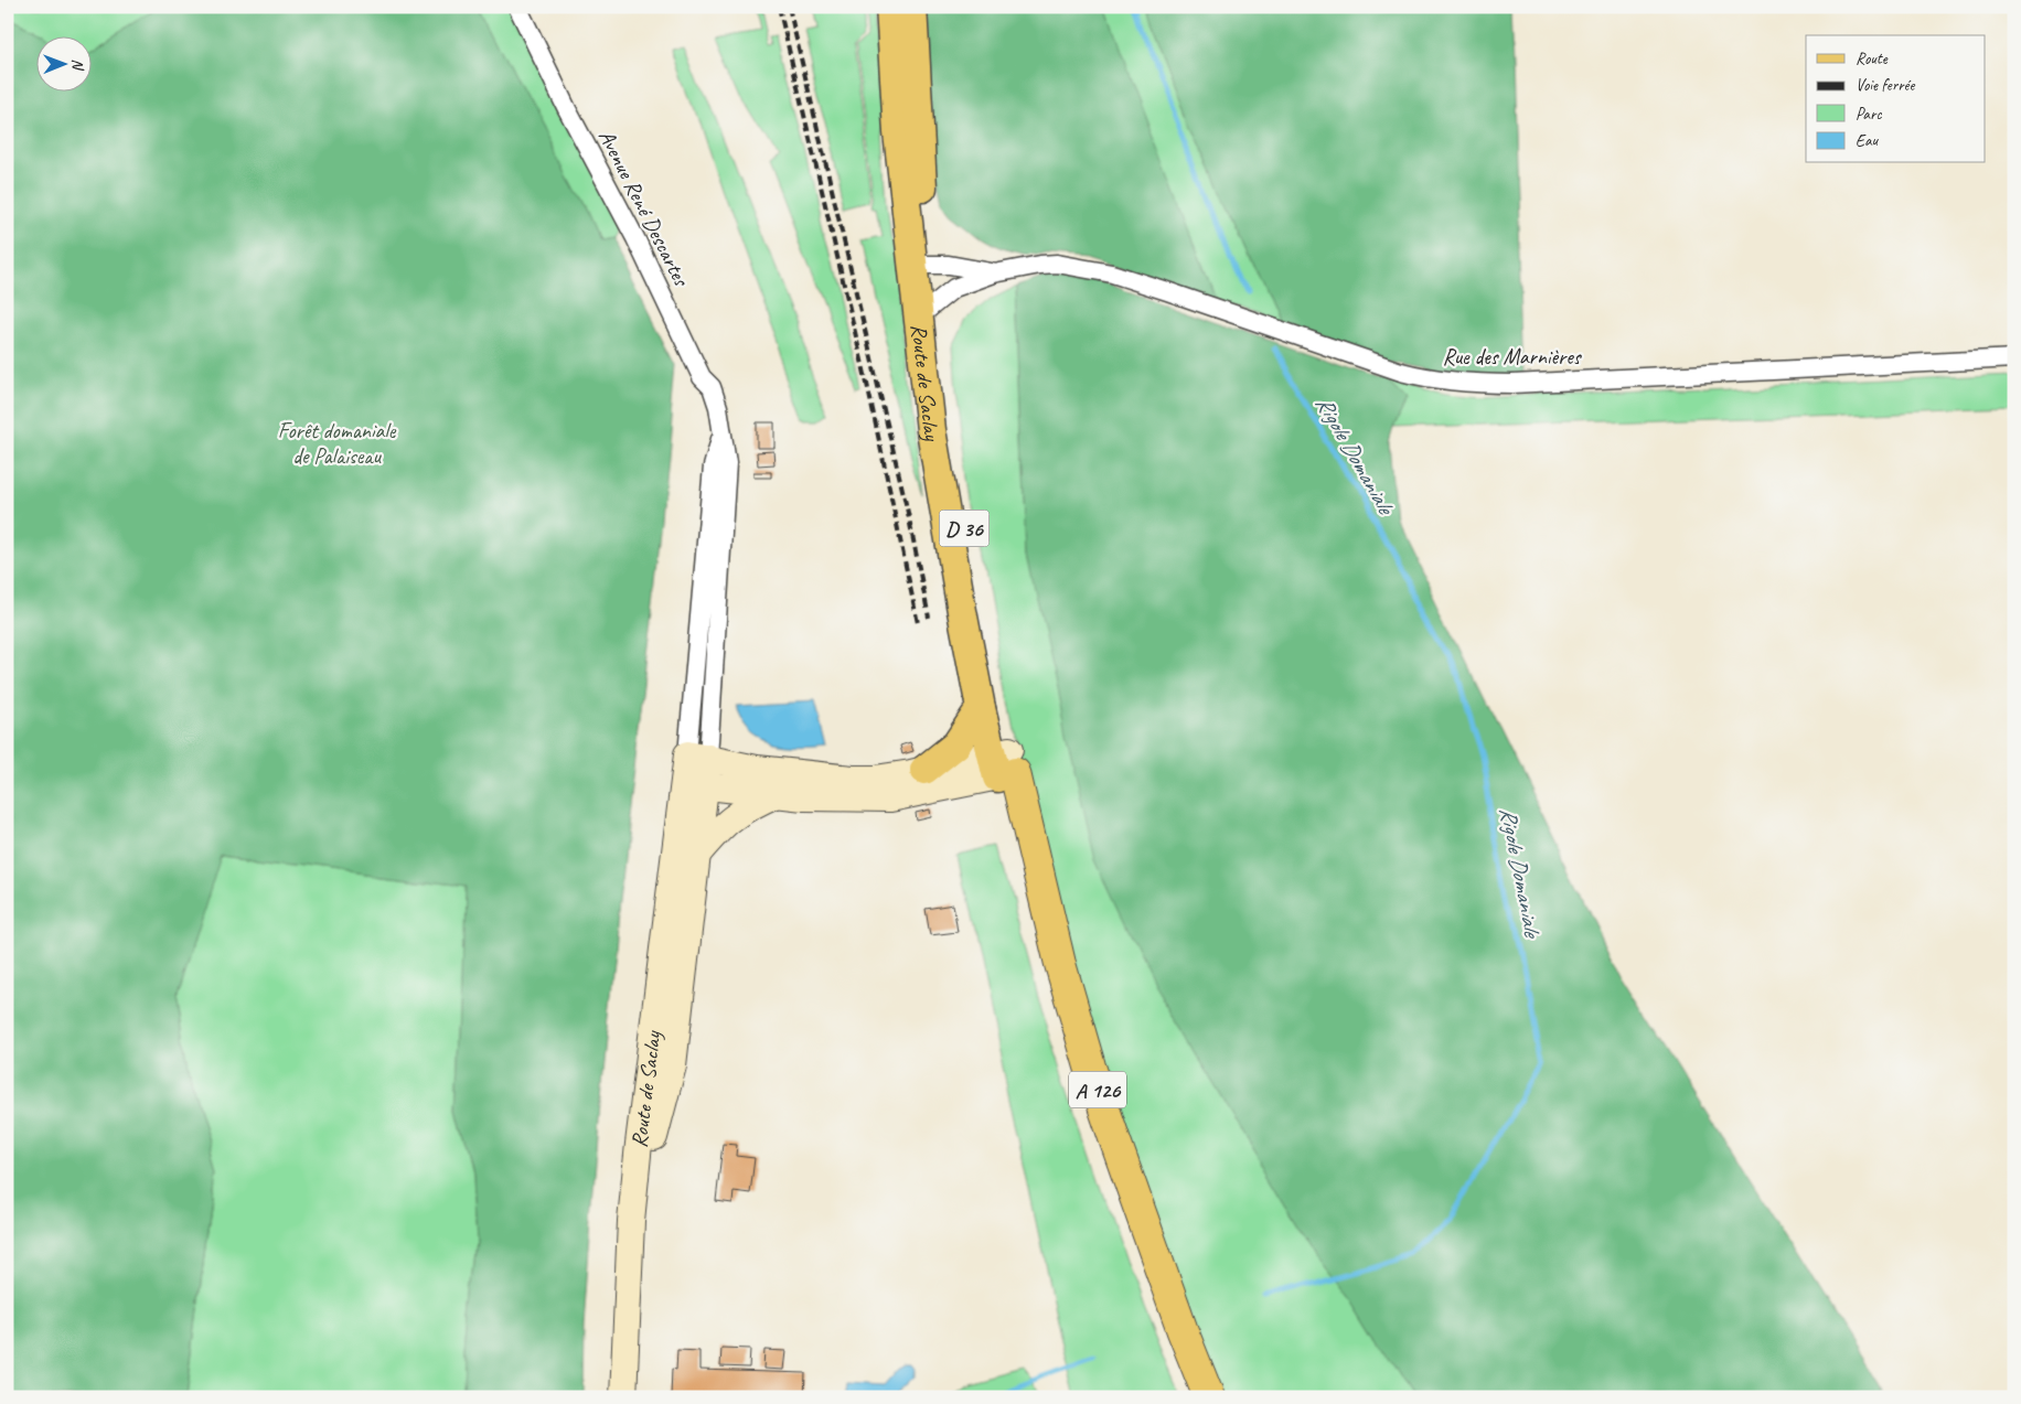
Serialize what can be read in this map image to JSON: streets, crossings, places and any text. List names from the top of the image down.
{
  "streets": {
    "highway": ["A 126"],
    "main road": ["Route de Saclay", "D 36"],
    "street": ["Avenue René Descartes", "Rue des Marnières"]
  },
  "crossings": [
    ["Avenue René Descartes", "Route de Saclay"],
    ["Rue des Marnières", "Route de Saclay"],
    ["Route de Saclay", "A 126"]
  ],
  "water": ["Rigole Domaniale"],
  "parks": ["Forêt domaniale de Palaiseau"],
  "legend": [
    "Route",
    "Voie ferrée",
    "Parc",
    "Eau"
  ],
  "north": "right"
}
